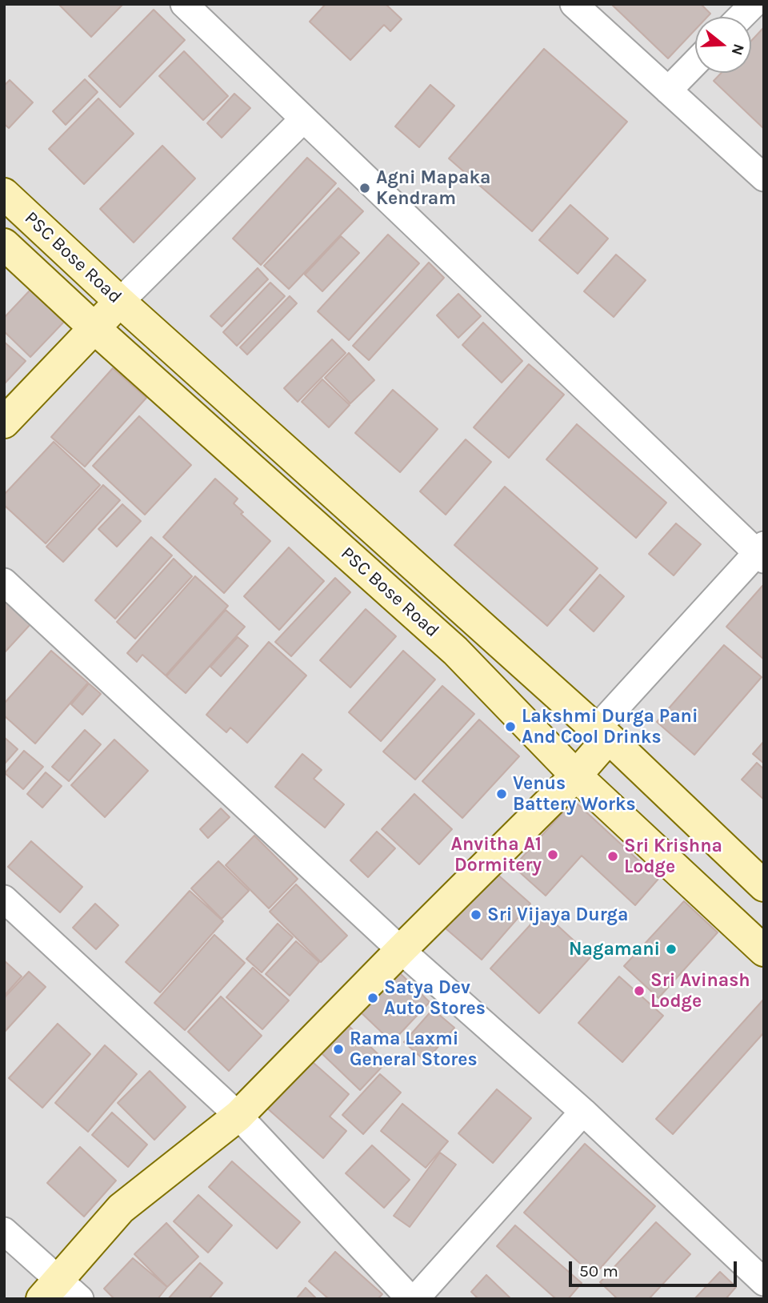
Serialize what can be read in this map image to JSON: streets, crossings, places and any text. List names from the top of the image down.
{
  "streets": {
    "street": ["PSC Bose Road"]
  },
  "places": [
    "Agni Mapaka Kendram",
    "Lakshmi Durga Pani And Cool Drinks",
    "Venus Battery Works",
    "Anvitha A1 Dormitery",
    "Sri Krishna Lodge",
    "Sri Vijaya Durga",
    "Nagamani",
    "Sri Avinash Lodge",
    "Satya Dev Auto Stores",
    "Rama Laxmi General Stores"
  ],
  "scale_bar": "50 m",
  "north": "right"
}
